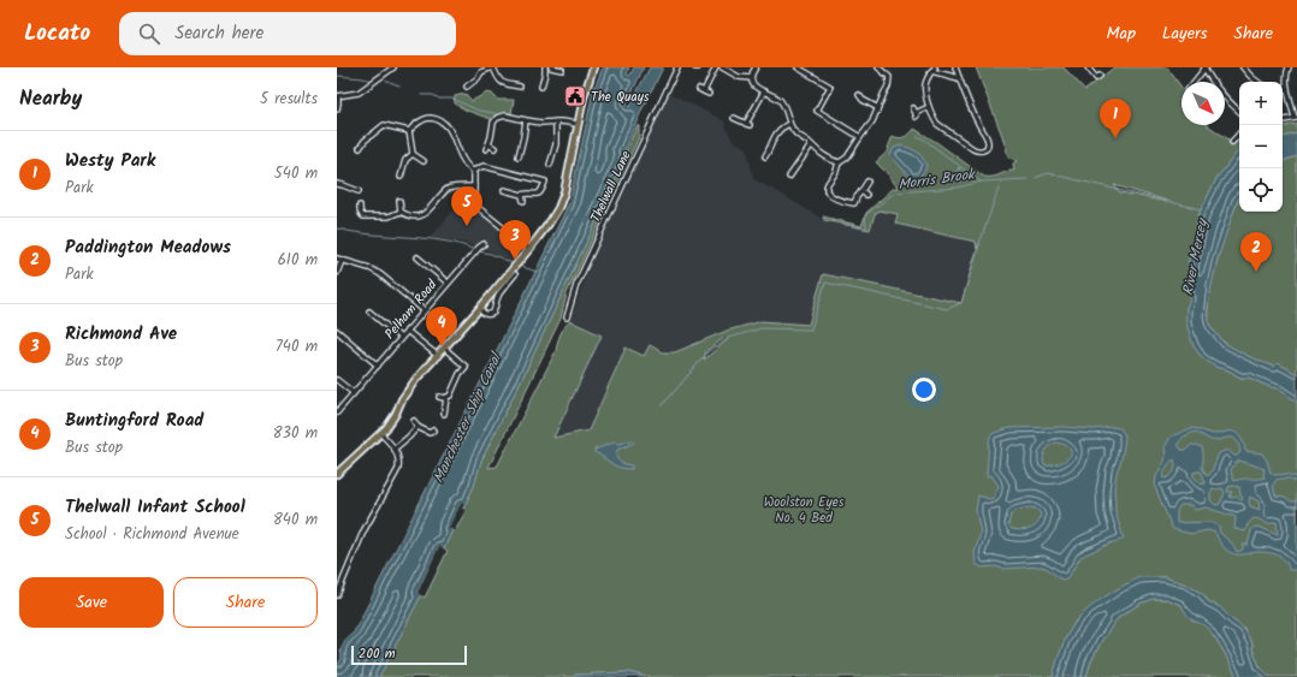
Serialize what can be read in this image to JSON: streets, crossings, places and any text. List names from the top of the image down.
{
  "streets": {
    "street": ["Thelwall Lane", "Pelham Road"]
  },
  "water": ["Morris Brook", "River Mersey", "Manchester Ship Canal"],
  "parks": ["Woolston Eyes No. 4 Bed"],
  "places": {
    "public building": ["The Quays"]
  },
  "scale_bar": "200 m",
  "north": "bottom right",
  "page": {
    "header": "Locato",
    "search": "Search here",
    "nav": ["Map", "Layers", "Share"],
    "heading": ["Nearby", "5 results"],
    "map_buttons": ["+", "−"],
    "pins": [
      "1",
      "5",
      "3",
      "2",
      "4"
    ],
    "list": [
      {
        "mark": "1",
        "name": "Westy Park",
        "note": "Park",
        "value": "540 m"
      },
      {
        "mark": "2",
        "name": "Paddington Meadows",
        "note": "Park",
        "value": "610 m"
      },
      {
        "mark": "3",
        "name": "Richmond Ave",
        "note": "Bus stop",
        "value": "740 m"
      },
      {
        "mark": "4",
        "name": "Buntingford Road",
        "note": "Bus stop",
        "value": "830 m"
      },
      {
        "mark": "5",
        "name": "Thelwall Infant School",
        "note": "School · Richmond Avenue",
        "value": "840 m"
      }
    ],
    "buttons": ["Save", "Share"],
    "scale": "200 m"
  }
}
